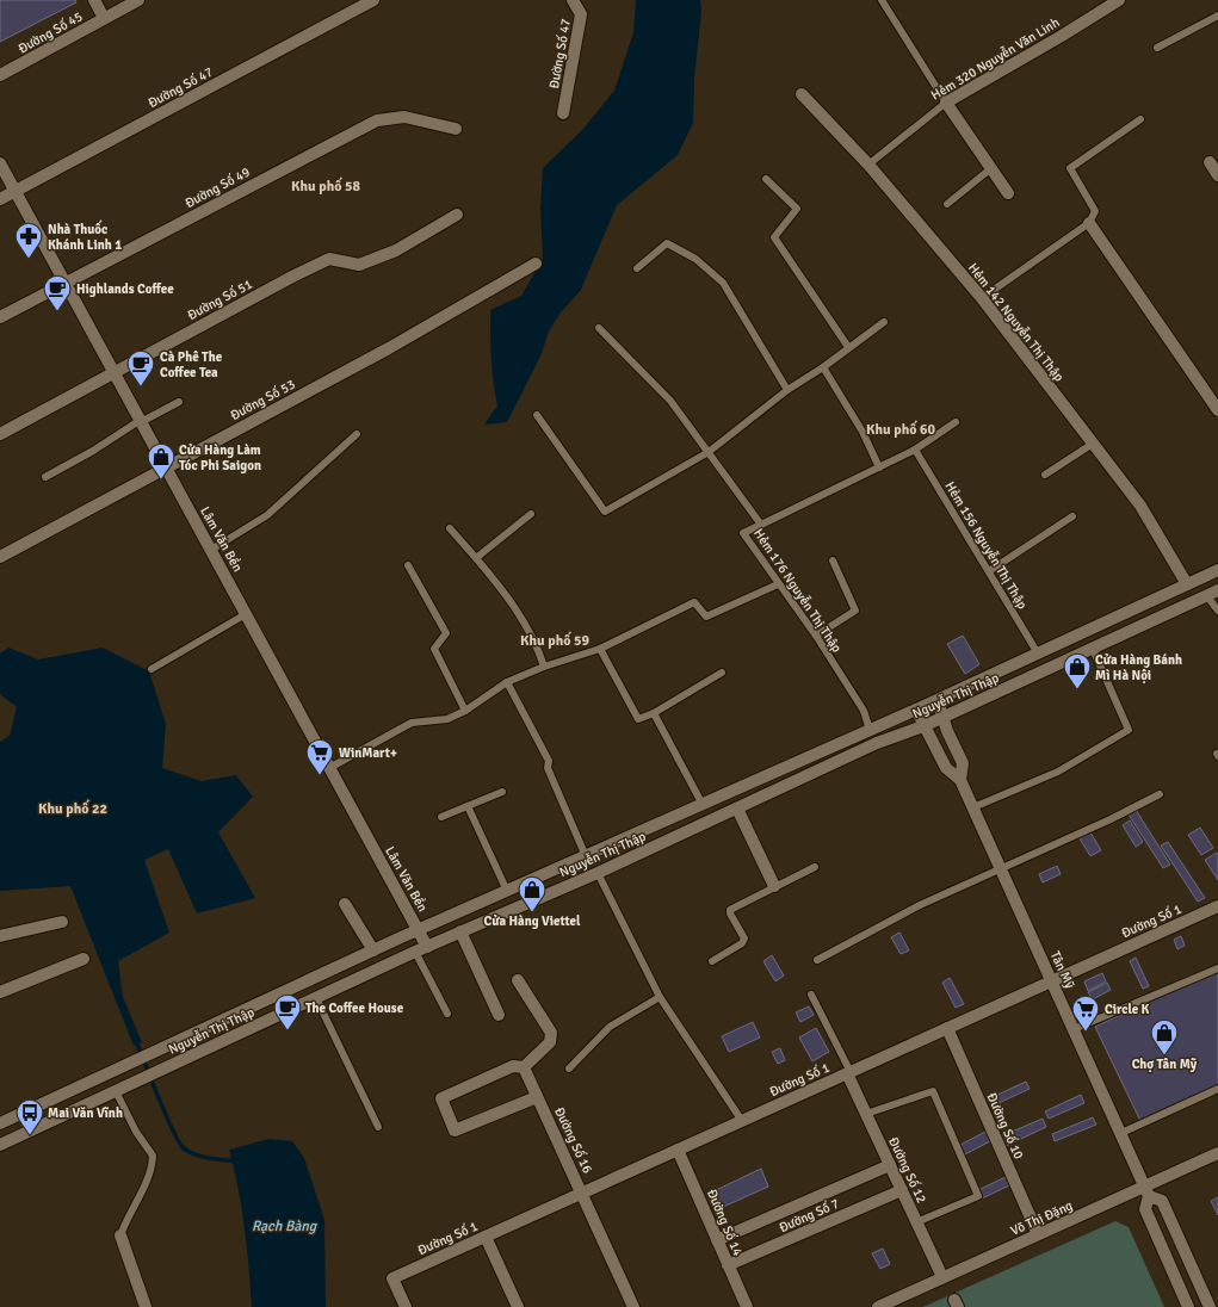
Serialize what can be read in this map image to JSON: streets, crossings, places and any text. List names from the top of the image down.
{
  "streets": {
    "street": [
      "Đường Số 45",
      "Đường Số 47",
      "Hẻm 320 Nguyễn Văn Linh",
      "Đường Số 49",
      "Đường Số 51",
      "Hẻm 142 Nguyễn Thị Thập",
      "Đường Số 53",
      "Lâm Văn Bền",
      "Nguyễn Thị Thập",
      "Đường Số 1",
      "Tân Mỹ",
      "Đường Số 10",
      "Đường Số 16",
      "Đường Số 12",
      "Đường Số 7",
      "Võ Thị Đặng",
      "Đường Số 14"
    ],
    "lane": ["Hẻm 156 Nguyễn Thị Thập", "Hẻm 176 Nguyễn Thị Thập"]
  },
  "crossings": [
    ["Đường Số 47", "Lâm Văn Bền"],
    ["Hẻm 320 Nguyễn Văn Linh", "Hẻm 142 Nguyễn Thị Thập"],
    ["Đường Số 49", "Lâm Văn Bền"],
    ["Đường Số 51", "Lâm Văn Bền"],
    ["Hẻm 142 Nguyễn Thị Thập", "Nguyễn Thị Thập"],
    ["Đường Số 53", "Lâm Văn Bền"],
    ["Lâm Văn Bền", "Nguyễn Thị Thập"],
    ["Hẻm 156 Nguyễn Thị Thập", "Nguyễn Thị Thập"],
    ["Hẻm 176 Nguyễn Thị Thập", "Nguyễn Thị Thập"],
    ["Nguyễn Thị Thập", "Tân Mỹ"],
    ["Đường Số 1", "Tân Mỹ"],
    ["Đường Số 1", "Đường Số 10"],
    ["Đường Số 1", "Đường Số 16"],
    ["Đường Số 1", "Đường Số 12"],
    ["Đường Số 1", "Đường Số 14"],
    ["Tân Mỹ", "Võ Thị Đặng"],
    ["Đường Số 10", "Võ Thị Đặng"],
    ["Đường Số 12", "Đường Số 7"],
    ["Đường Số 12", "Võ Thị Đặng"],
    ["Đường Số 7", "Đường Số 14"]
  ],
  "districts": [
    "Khu phố 58",
    "Khu phố 60",
    "Khu phố 59",
    "Khu phố 22"
  ],
  "water": ["Rạch Bàng"],
  "places": {
    "pharmacy": ["Nhà Thuốc Khánh Linh 1"],
    "cafe": ["Highlands Coffee", "Cà Phê The Coffee Tea", "The Coffee House"],
    "shop": [
      "Cửa Hàng Làm Tóc Phi Saigon",
      "Cửa Hàng Bánh Mì Hà Nội",
      "Cửa Hàng Viettel",
      "Chợ Tân Mỹ"
    ],
    "supermarket": ["WinMart+", "Circle K"],
    "bus stop": ["Mai Văn Vĩnh"]
  }
}
